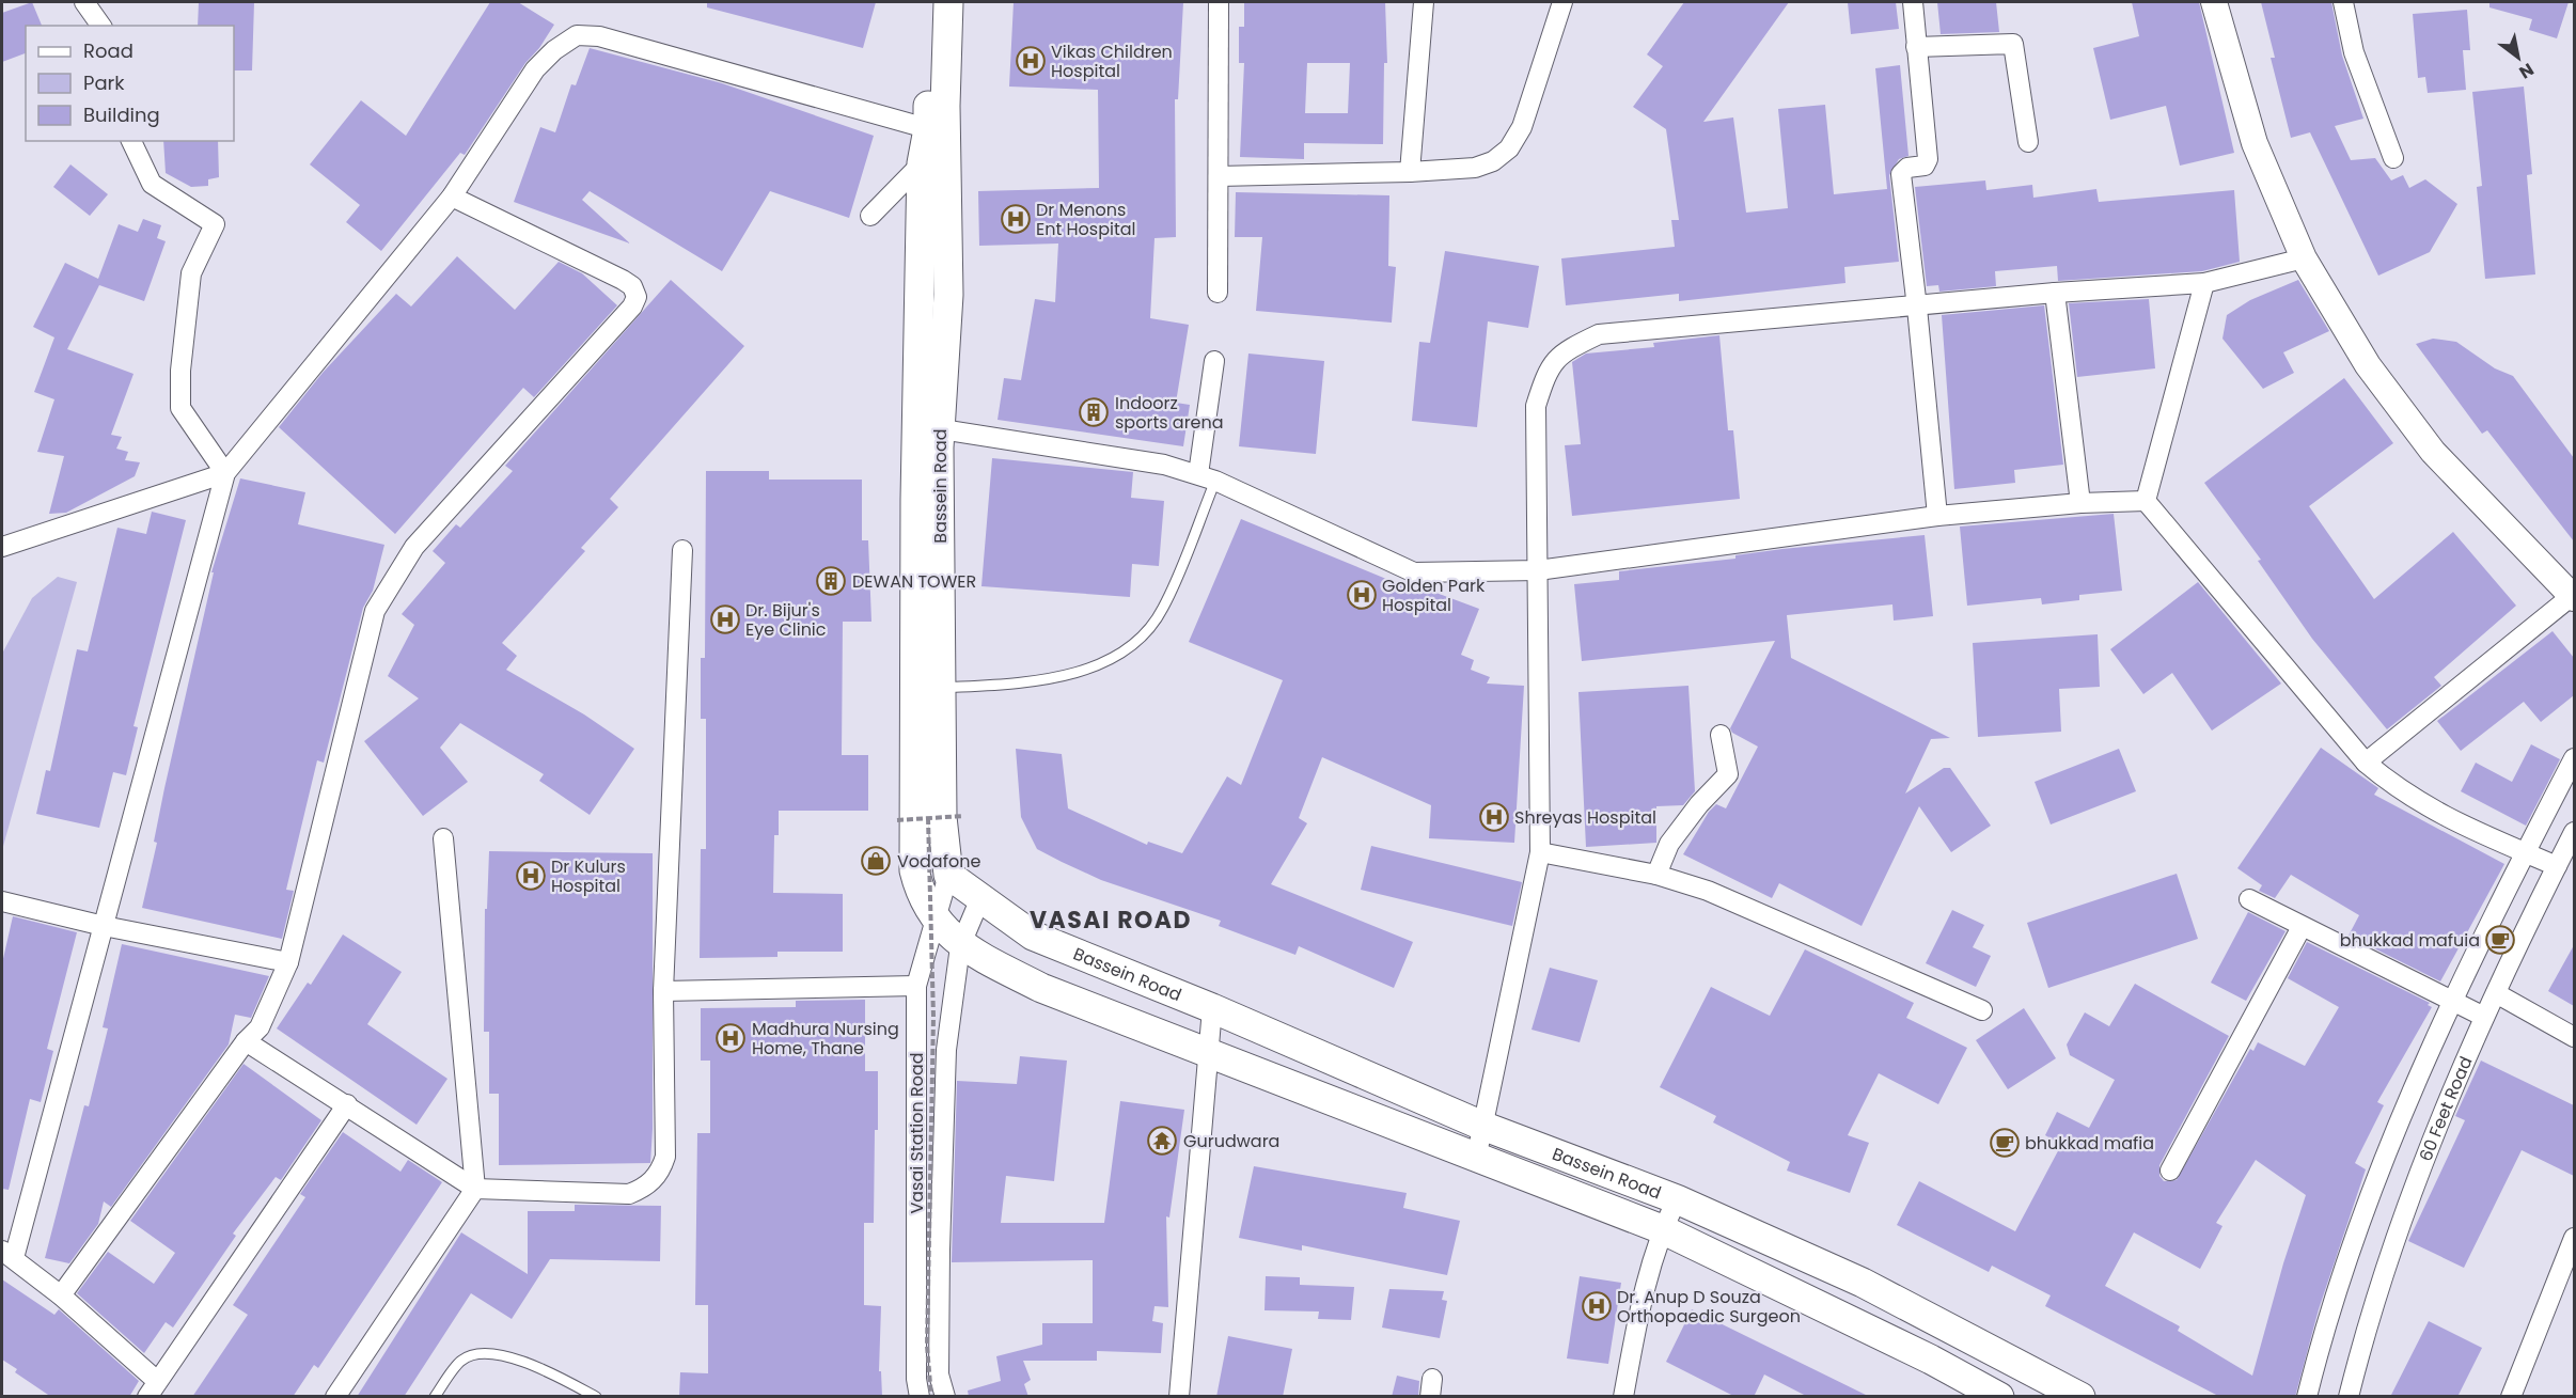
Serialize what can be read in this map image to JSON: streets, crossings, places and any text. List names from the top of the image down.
{
  "streets": {
    "main road": ["Bassein Road"],
    "street": ["60 Feet Road", "Vasai Station Road"]
  },
  "crossings": [
    ["Bassein Road", "Vasai Station Road"]
  ],
  "districts": ["VASAI ROAD"],
  "places": {
    "hospital": [
      "Vikas Children Hospital",
      "Dr Menons Ent Hospital",
      "Golden Park Hospital",
      "Dr. Bijur's Eye Clinic",
      "Shreyas Hospital",
      "Dr Kulurs Hospital",
      "Madhura Nursing Home, Thane",
      "Dr. Anup D Souza Orthopaedic Surgeon"
    ],
    "building": ["Indoorz sports arena", "DEWAN TOWER"],
    "shop": ["Vodafone"],
    "cafe": ["bhukkad mafuia", "bhukkad mafia"],
    "temple": ["Gurudwara"]
  },
  "legend": ["Road", "Park", "Building"],
  "north": "bottom right"
}
